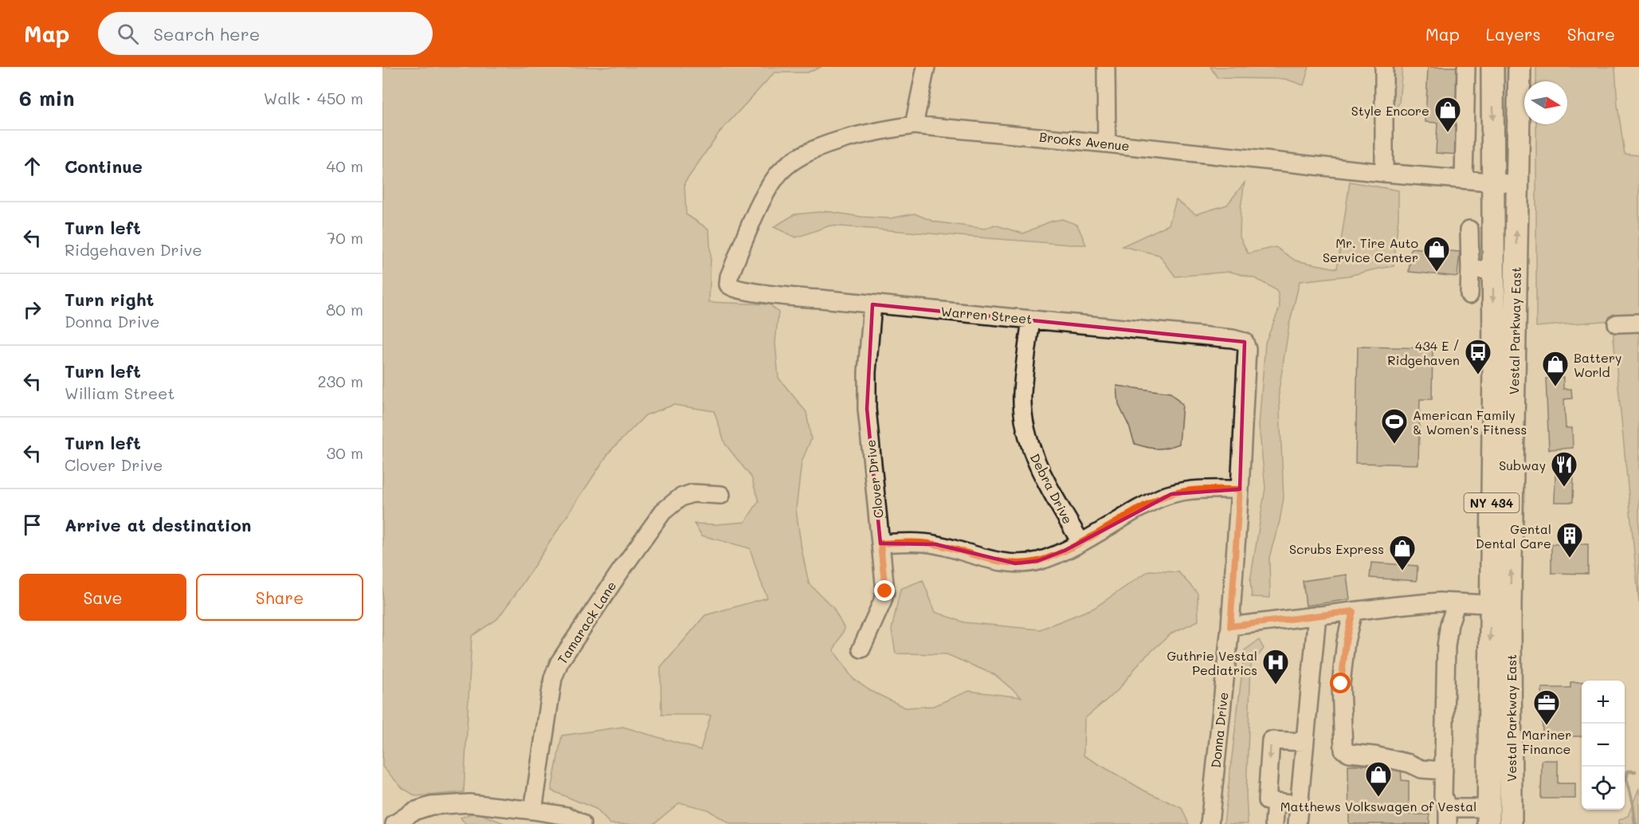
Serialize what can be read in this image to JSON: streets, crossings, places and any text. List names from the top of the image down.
{
  "streets": {
    "main road": ["Vestal Parkway East", "NY 434"],
    "street": [
      "Brooks Avenue",
      "Warren Street",
      "Clover Drive",
      "Debra Drive",
      "Tamarack Lane",
      "Donna Drive"
    ]
  },
  "crossings": [
    ["Brooks Avenue", "Warren Street"],
    ["Brooks Avenue", "Vestal Parkway East"],
    ["Warren Street", "Clover Drive"],
    ["Warren Street", "Debra Drive"],
    ["Warren Street", "Donna Drive"]
  ],
  "places": {
    "shop": [
      "Style Encore",
      "Mr. Tire Auto Service Center",
      "Battery World",
      "Scrubs Express",
      "Matthews Volkswagen of Vestal"
    ],
    "bus stop": ["434 E / Ridgehaven"],
    "sports": ["American Family & Women's Fitness"],
    "restaurant": ["Subway"],
    "building": ["Gental Dental Care"],
    "hospital": ["Guthrie Vestal Pediatrics"],
    "office": ["Mariner Finance"]
  },
  "north": "right",
  "page": {
    "header": "Map",
    "search": "Search here",
    "nav": ["Map", "Layers", "Share"],
    "heading": ["6 min", "Walk · 450 m"],
    "list": [
      ["Continue", "40 m"],
      ["Turn left", "Ridgehaven Drive", "70 m"],
      ["Turn right", "Donna Drive", "80 m"],
      ["Turn left", "William Street", "230 m"],
      ["Turn left", "Clover Drive", "30 m"],
      "Arrive at destination"
    ],
    "buttons": ["Save", "Share"],
    "map_buttons": ["+", "−"]
  }
}
